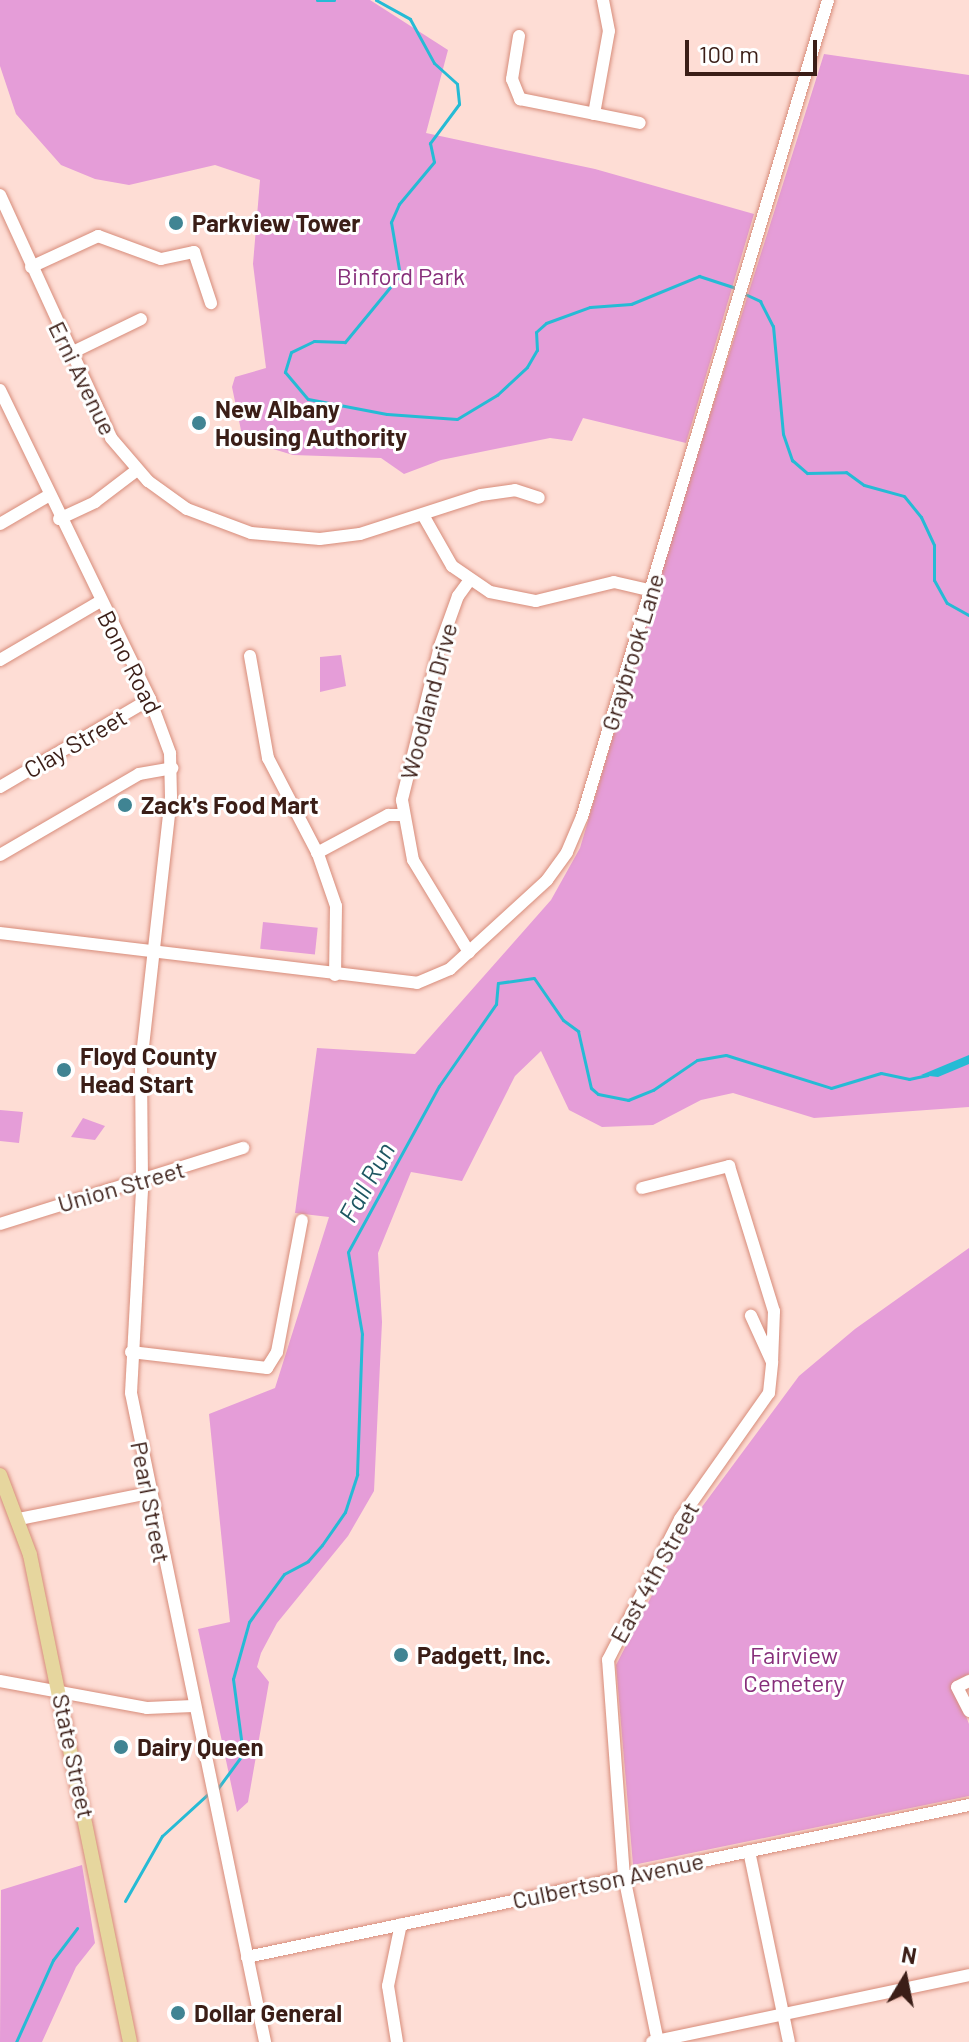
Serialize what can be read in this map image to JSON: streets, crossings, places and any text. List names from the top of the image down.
{
  "streets": {
    "main road": ["State Street"],
    "street": [
      "Erni Avenue",
      "Graybrook Lane",
      "Bono Road",
      "Woodland Drive",
      "Clay Street",
      "Union Street",
      "Pearl Street",
      "East 4th Street",
      "Culbertson Avenue"
    ]
  },
  "crossings": [
    ["Graybrook Lane", "Bono Road"],
    ["Graybrook Lane", "Woodland Drive"],
    ["Graybrook Lane", "Pearl Street"],
    ["Bono Road", "Clay Street"],
    ["Bono Road", "Pearl Street"],
    ["Union Street", "Pearl Street"],
    ["Pearl Street", "Culbertson Avenue"],
    ["East 4th Street", "Culbertson Avenue"]
  ],
  "water": ["Fall Run"],
  "parks": ["Binford Park", "Fairview Cemetery"],
  "places": [
    "Parkview Tower",
    "New Albany Housing Authority",
    "Zack's Food Mart",
    "Floyd County Head Start",
    "Padgett, Inc.",
    "Dairy Queen",
    "Dollar General"
  ],
  "scale_bar": "100 m",
  "north": "top"
}
